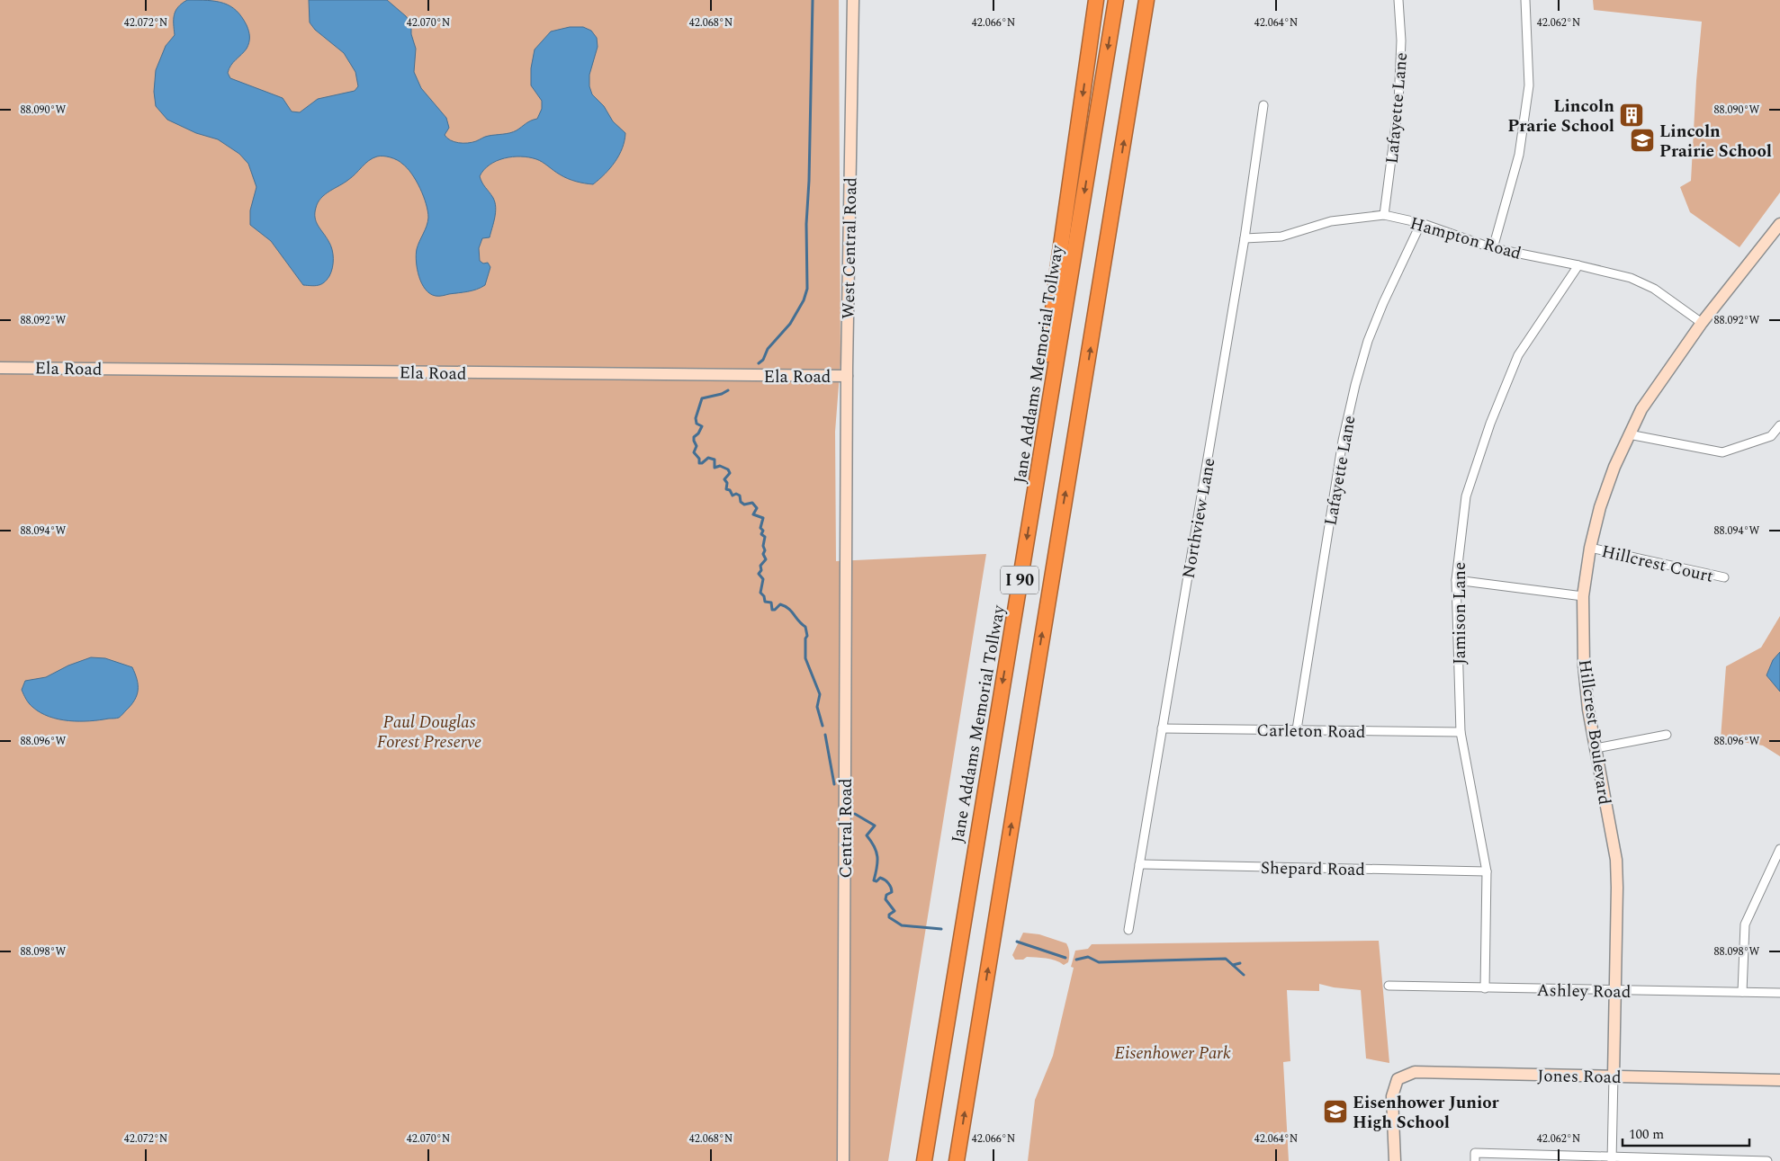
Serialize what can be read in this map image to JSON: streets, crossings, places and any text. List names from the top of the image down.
{
  "streets": {
    "highway": ["Jane Addams Memorial Tollway", "I 90"],
    "street": [
      "Lafayette Lane",
      "Hampton Road",
      "West Central Road",
      "Ela Road",
      "Northview Lane",
      "Hillcrest Court",
      "Jamison Lane",
      "Carleton Road",
      "Hillcrest Boulevard",
      "Central Road",
      "Shepard Road",
      "Ashley Road",
      "Jones Road"
    ]
  },
  "crossings": [
    ["Lafayette Lane", "Hampton Road"],
    ["Lafayette Lane", "Carleton Road"],
    ["Hampton Road", "Northview Lane"],
    ["Hampton Road", "Jamison Lane"],
    ["Hampton Road", "Hillcrest Boulevard"],
    ["West Central Road", "Ela Road"],
    ["West Central Road", "Central Road"],
    ["Northview Lane", "Carleton Road"],
    ["Northview Lane", "Shepard Road"],
    ["Hillcrest Court", "Hillcrest Boulevard"],
    ["Jamison Lane", "Carleton Road"],
    ["Jamison Lane", "Shepard Road"],
    ["Jamison Lane", "Ashley Road"],
    ["Hillcrest Boulevard", "Ashley Road"],
    ["Hillcrest Boulevard", "Jones Road"]
  ],
  "parks": ["Paul Douglas Forest Preserve", "Eisenhower Park"],
  "places": {
    "building": ["Lincoln Prarie School"],
    "school or university": ["Lincoln Prairie School", "Eisenhower Junior High School"]
  },
  "scale_bar": "100 m",
  "coordinates": [
    "42.072°N",
    "42.070°N",
    "42.068°N",
    "42.066°N",
    "42.064°N",
    "42.062°N",
    "88.090°W",
    "88.092°W",
    "88.094°W",
    "88.096°W",
    "88.098°W"
  ]
}
